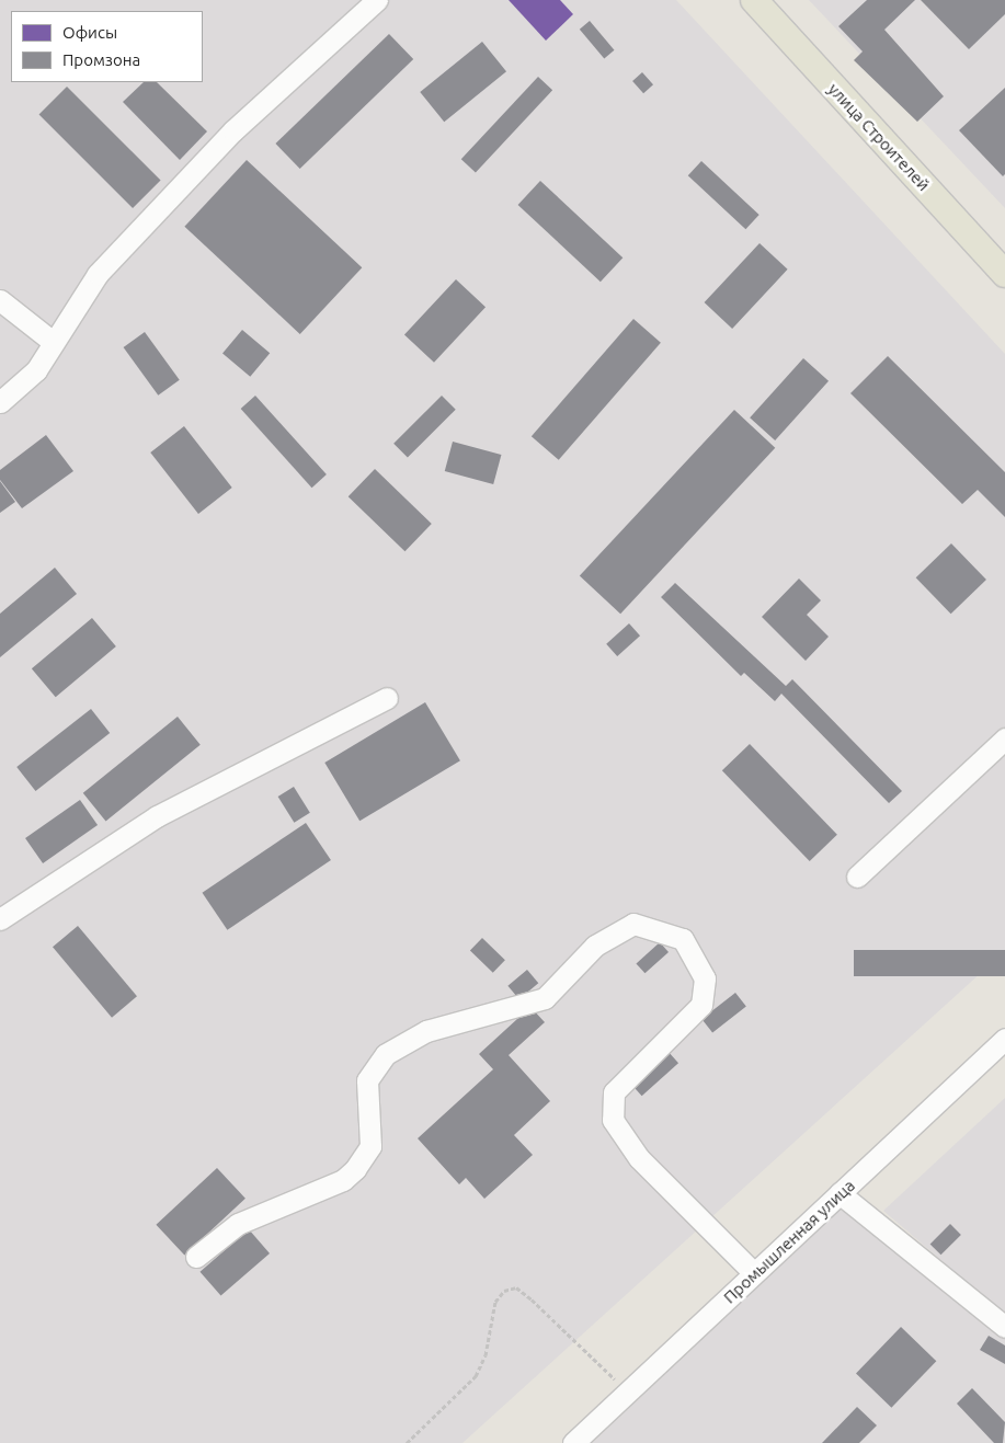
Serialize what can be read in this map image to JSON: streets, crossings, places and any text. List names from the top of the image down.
{
  "streets": {
    "main road": ["улица Строителей"],
    "street": ["Промышленная улица"]
  },
  "legend": ["Офисы", "Промзона"]
}
